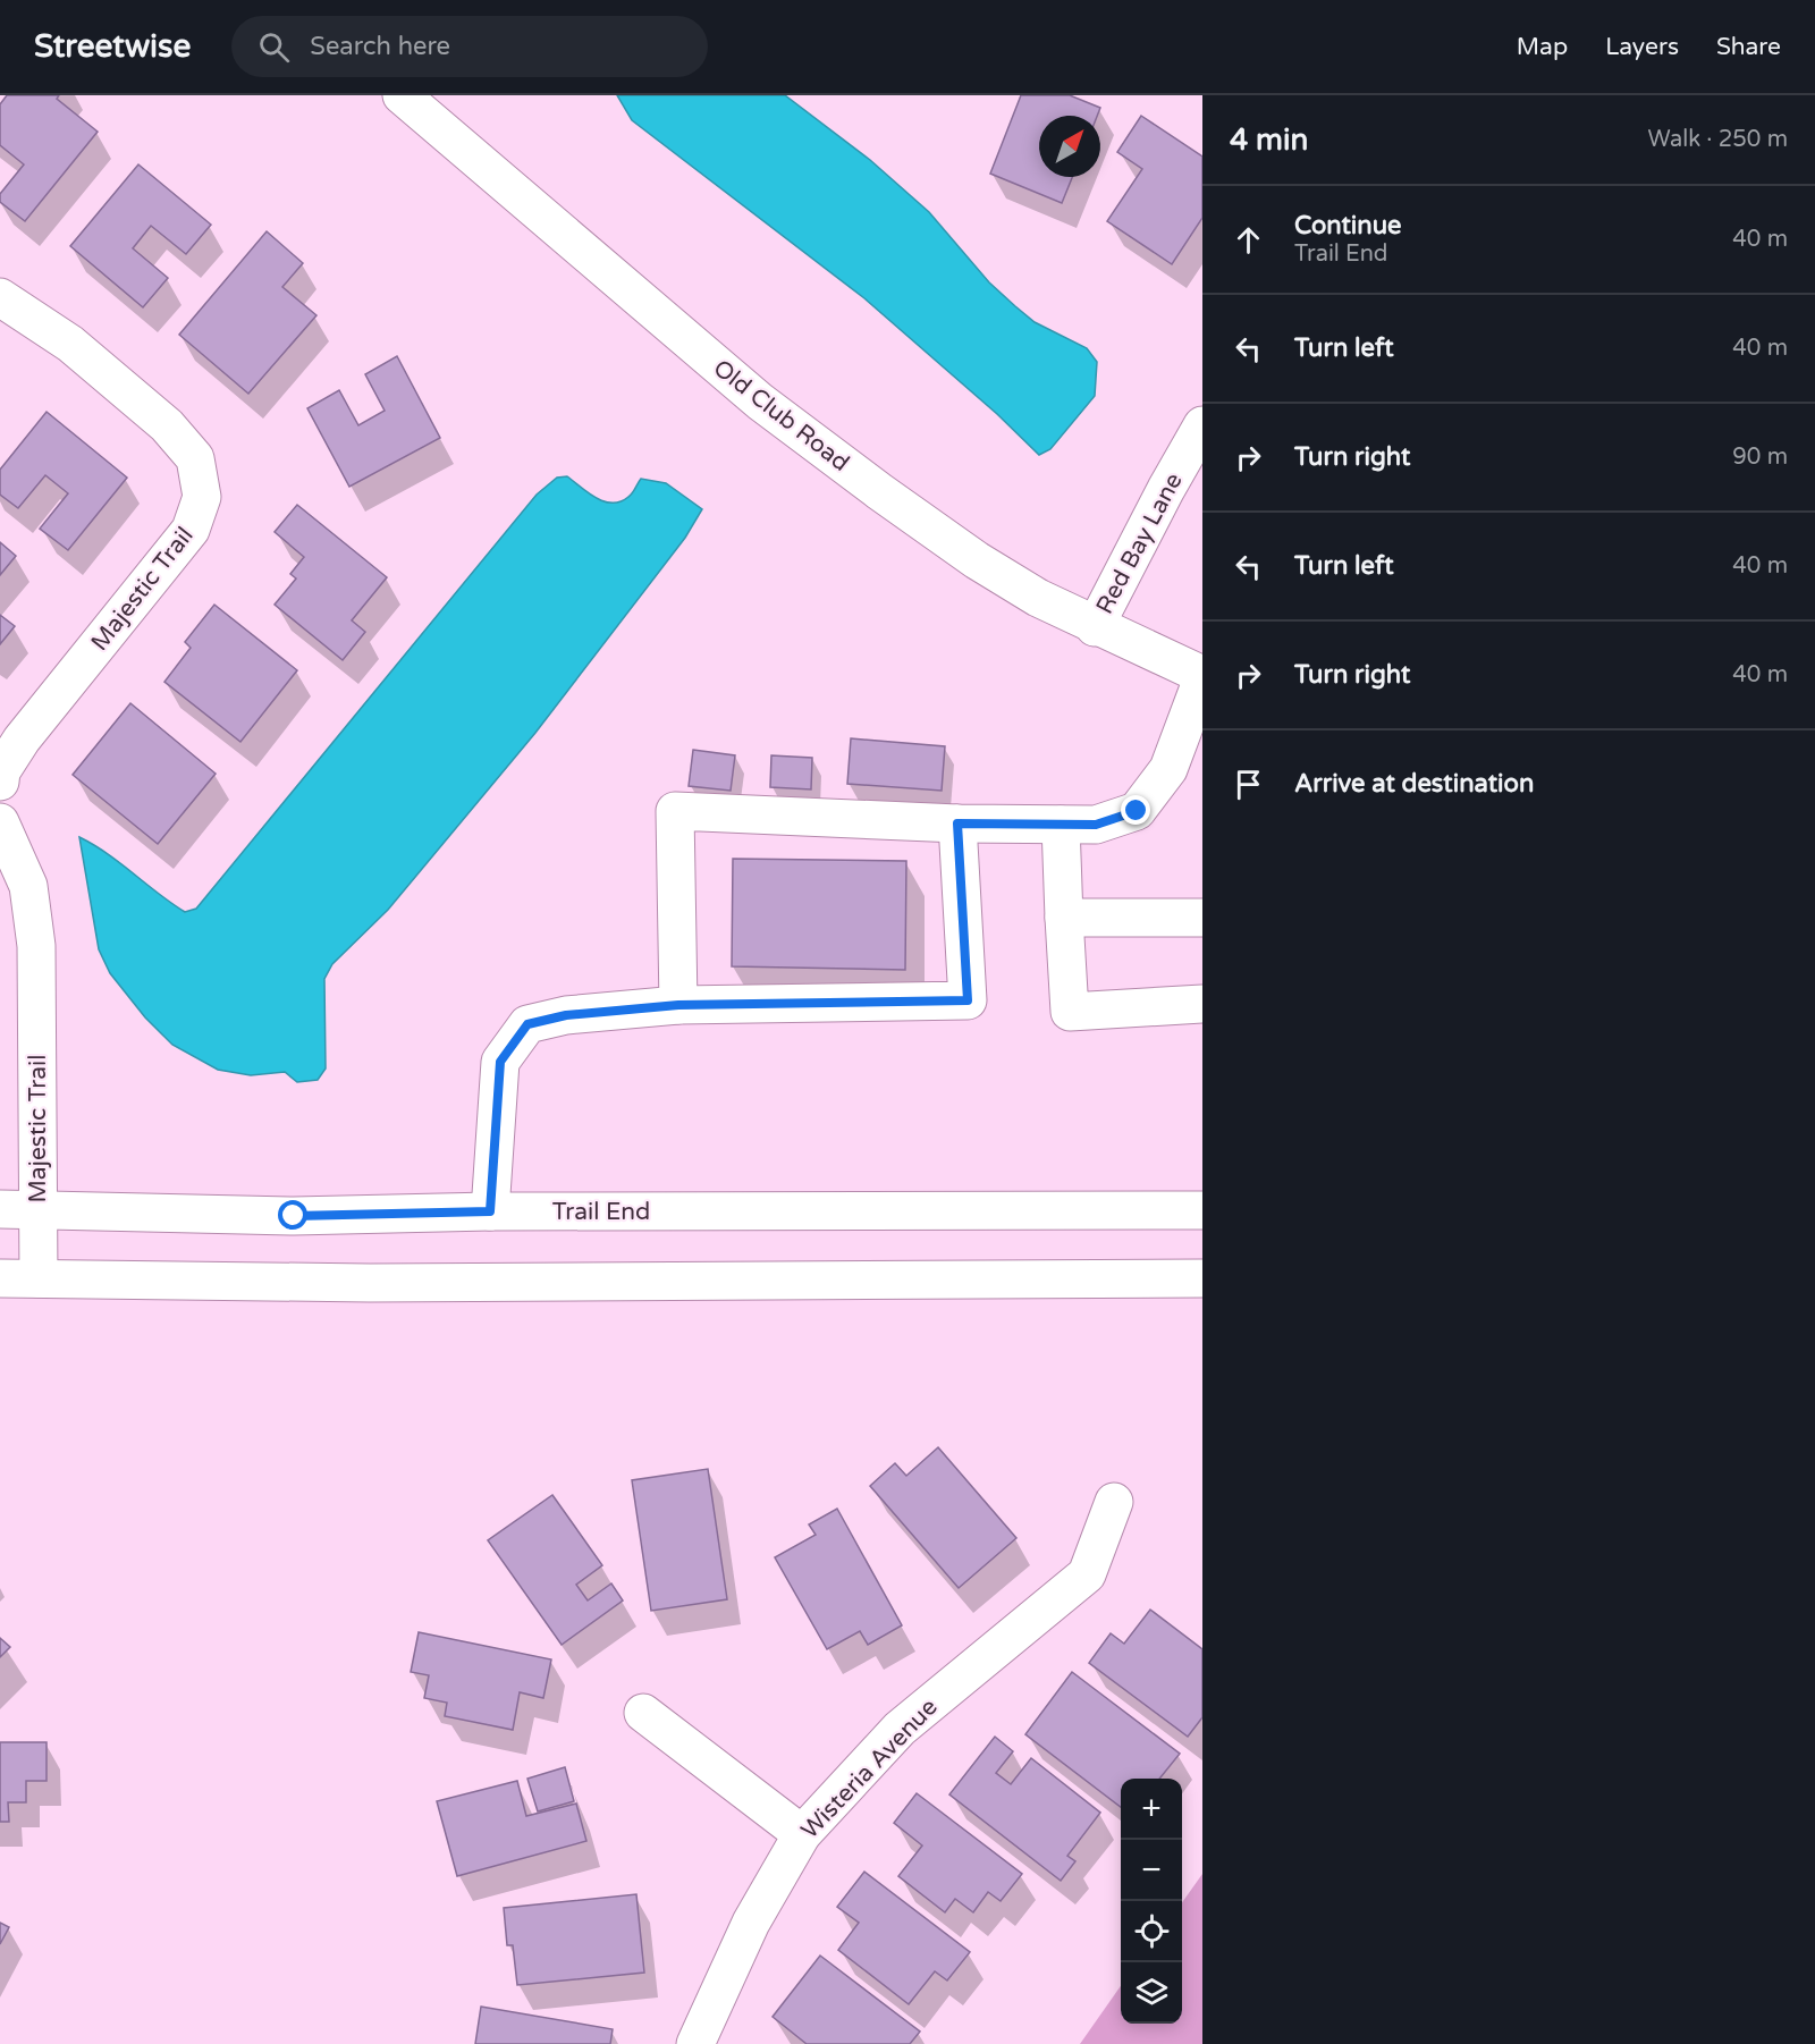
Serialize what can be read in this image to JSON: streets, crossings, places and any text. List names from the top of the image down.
{
  "streets": {
    "street": [
      "Old Club Road",
      "Red Bay Lane",
      "Majestic Trail",
      "Trail End",
      "Wisteria Avenue"
    ]
  },
  "crossings": [
    ["Old Club Road", "Red Bay Lane"],
    ["Majestic Trail", "Trail End"]
  ],
  "north": "top right",
  "page": {
    "header": "Streetwise",
    "search": "Search here",
    "nav": ["Map", "Layers", "Share"],
    "heading": ["4 min", "Walk · 250 m"],
    "list": [
      ["Continue", "Trail End", "40 m"],
      ["Turn left", "40 m"],
      ["Turn right", "90 m"],
      ["Turn left", "40 m"],
      ["Turn right", "40 m"],
      "Arrive at destination"
    ],
    "map_buttons": ["+", "−"]
  }
}
